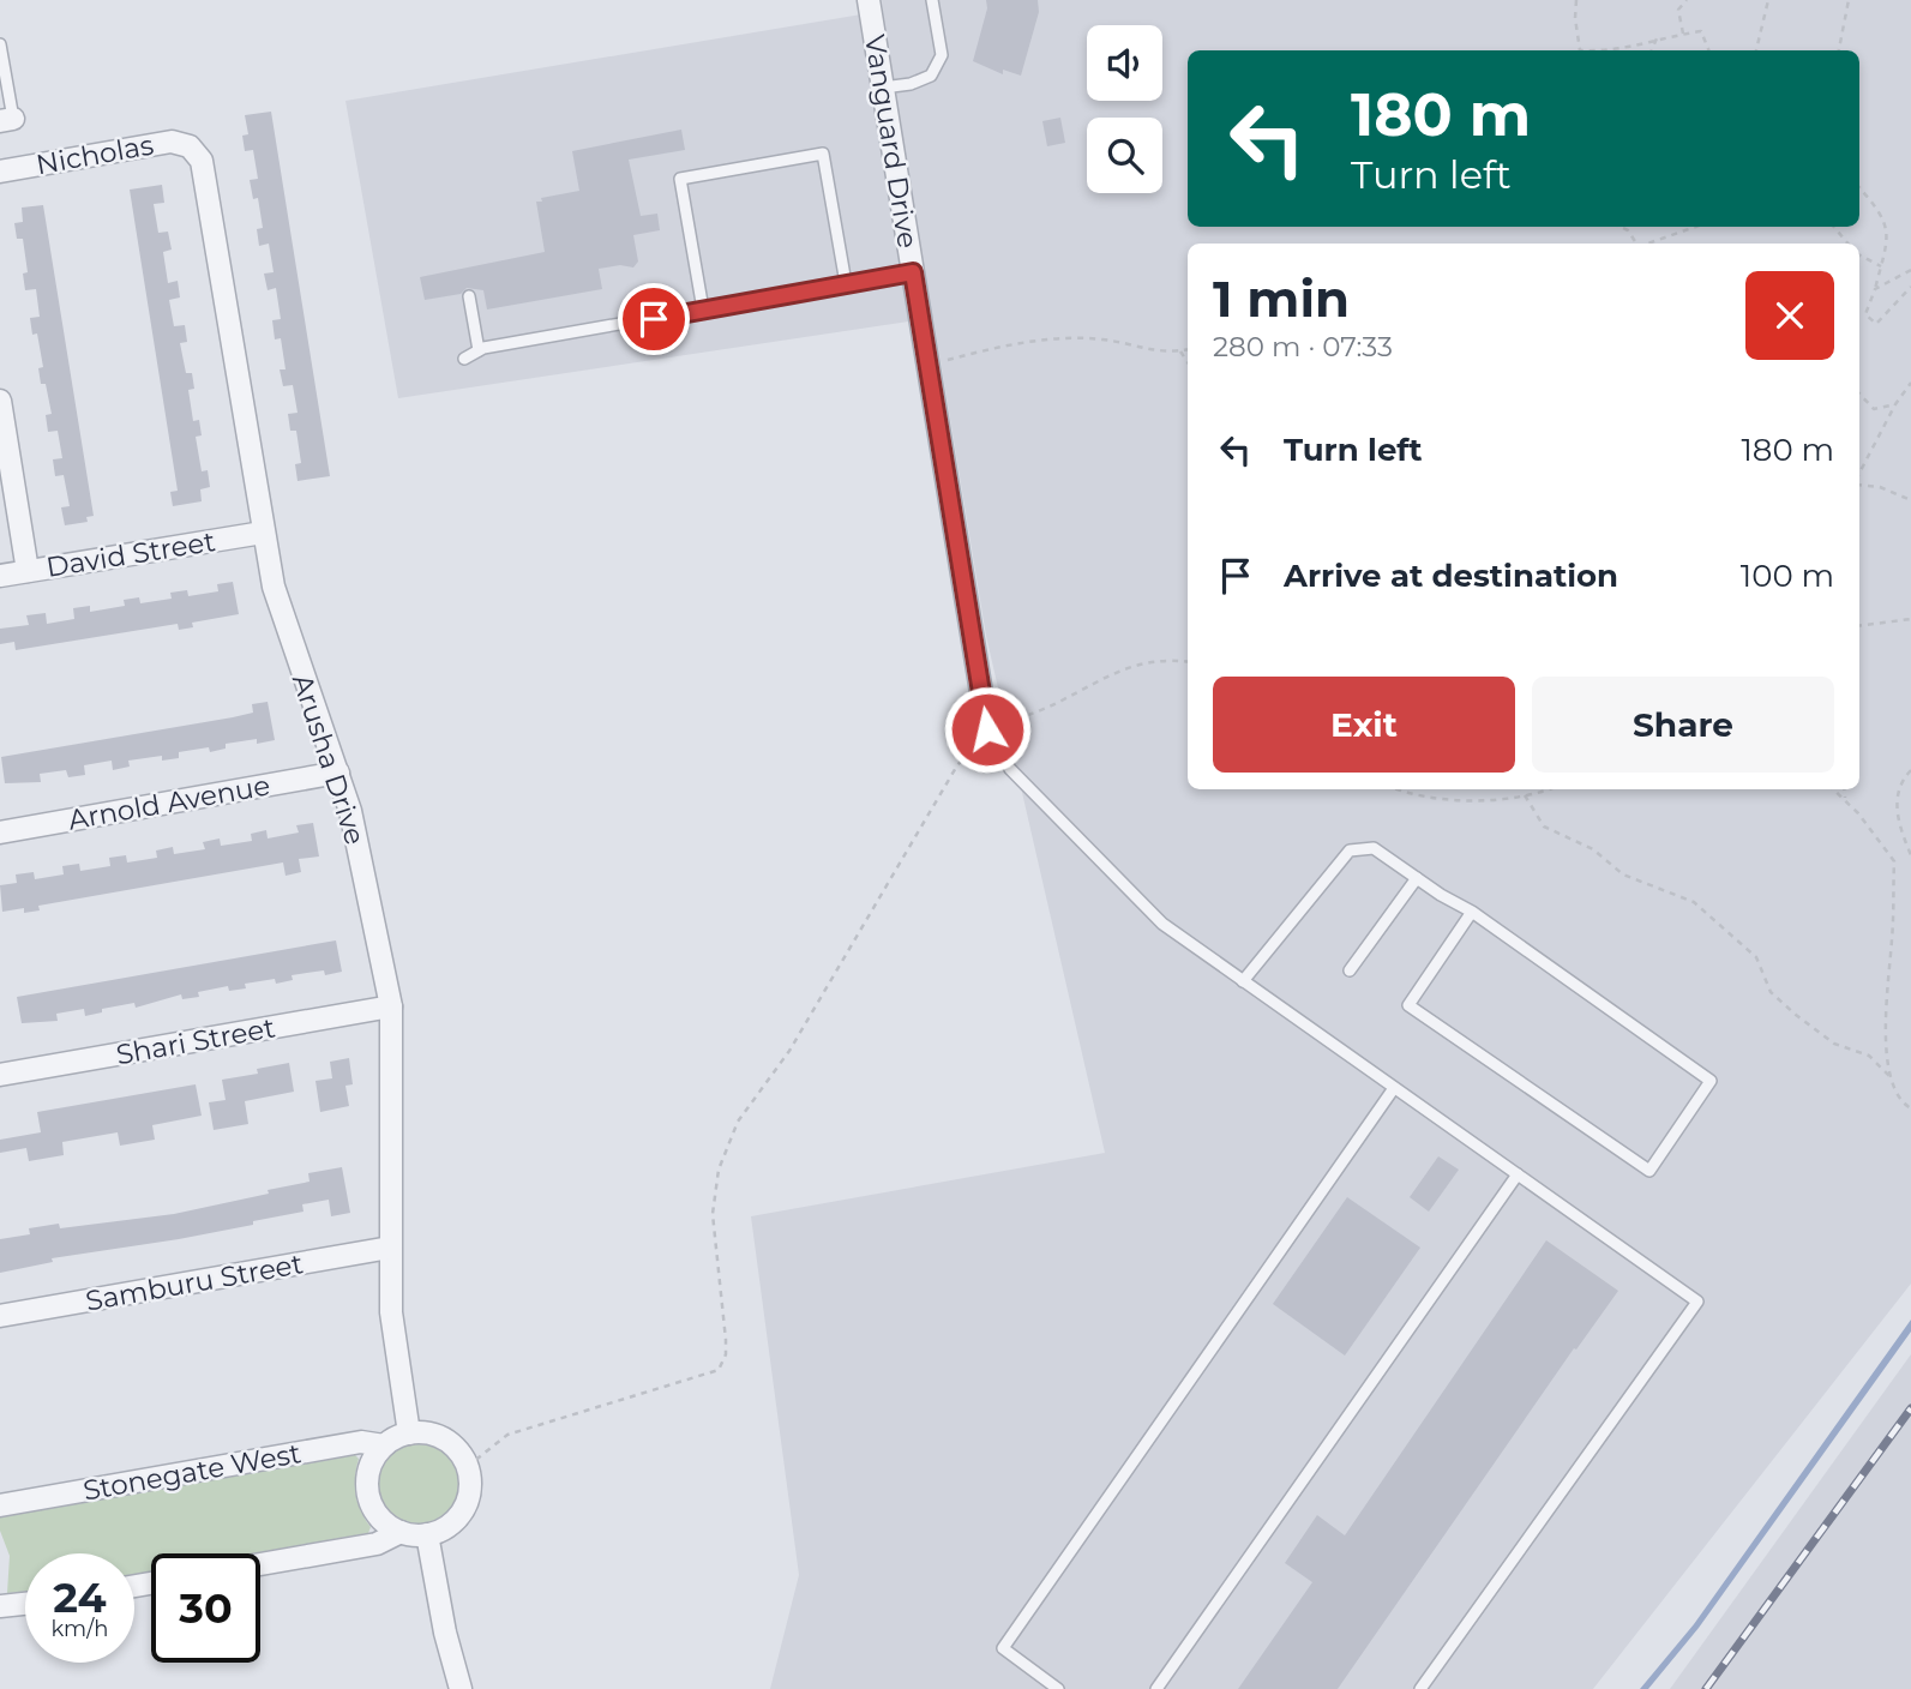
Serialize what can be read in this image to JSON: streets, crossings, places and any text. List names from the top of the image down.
{
  "streets": {
    "street": [
      "Vanguard Drive",
      "Nicholas",
      "David Street",
      "Arusha Drive",
      "Arnold Avenue",
      "Shari Street",
      "Samburu Street",
      "Stonegate West"
    ]
  },
  "crossings": [
    ["Nicholas", "Arusha Drive"],
    ["David Street", "Arusha Drive"],
    ["Arusha Drive", "Arnold Avenue"],
    ["Arusha Drive", "Shari Street"],
    ["Arusha Drive", "Samburu Street"],
    ["Arusha Drive", "Stonegate West"]
  ],
  "page": {
    "turn": ["180 m", "Turn left"],
    "heading": ["1 min", "280 m · 07:33"],
    "list": [
      {
        "name": "Turn left",
        "value": "180 m"
      },
      {
        "name": "Arrive at destination",
        "value": "100 m"
      }
    ],
    "buttons": ["Exit", "Share"],
    "speed": "24 km/h",
    "limit": "30"
  }
}
